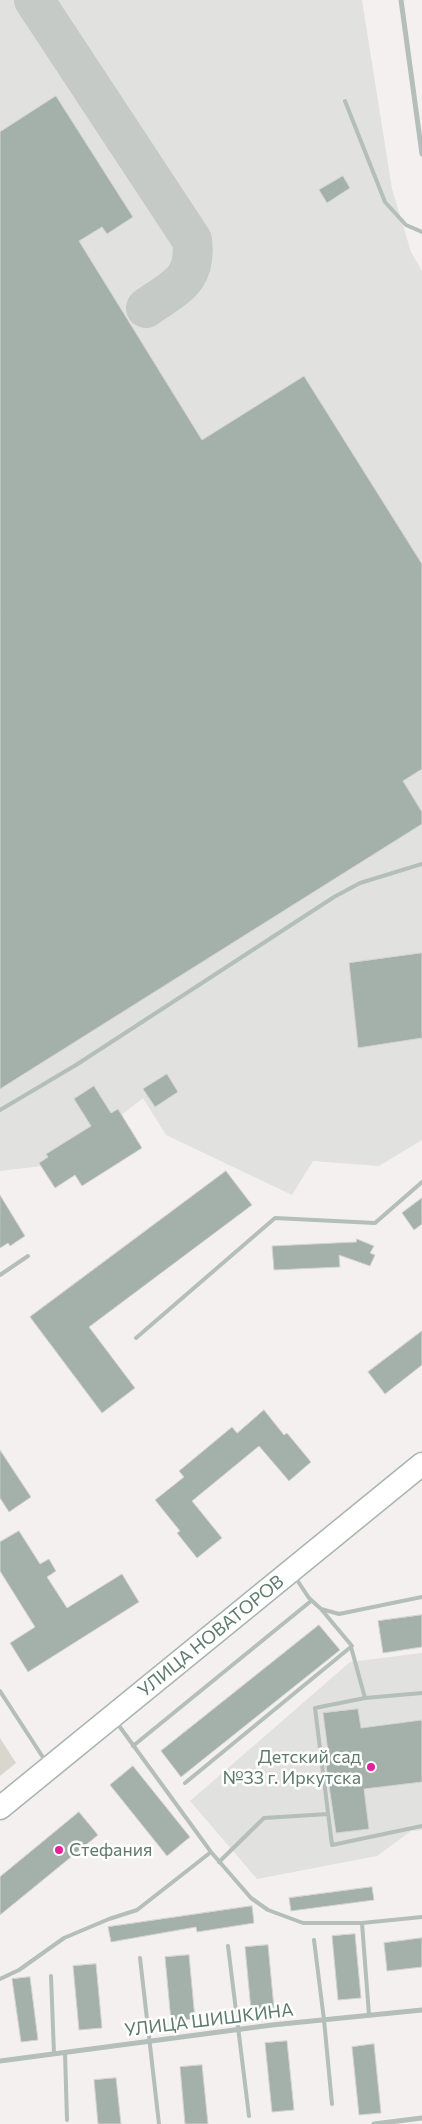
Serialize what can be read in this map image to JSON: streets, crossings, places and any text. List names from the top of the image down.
{
  "streets": {
    "main road": ["УЛИЦА НОВАТОРОВ"],
    "street": ["УЛИЦА ШИШКИНА"]
  },
  "places": ["Детский сад №33 г. Иркутска", "Стефания"]
}
